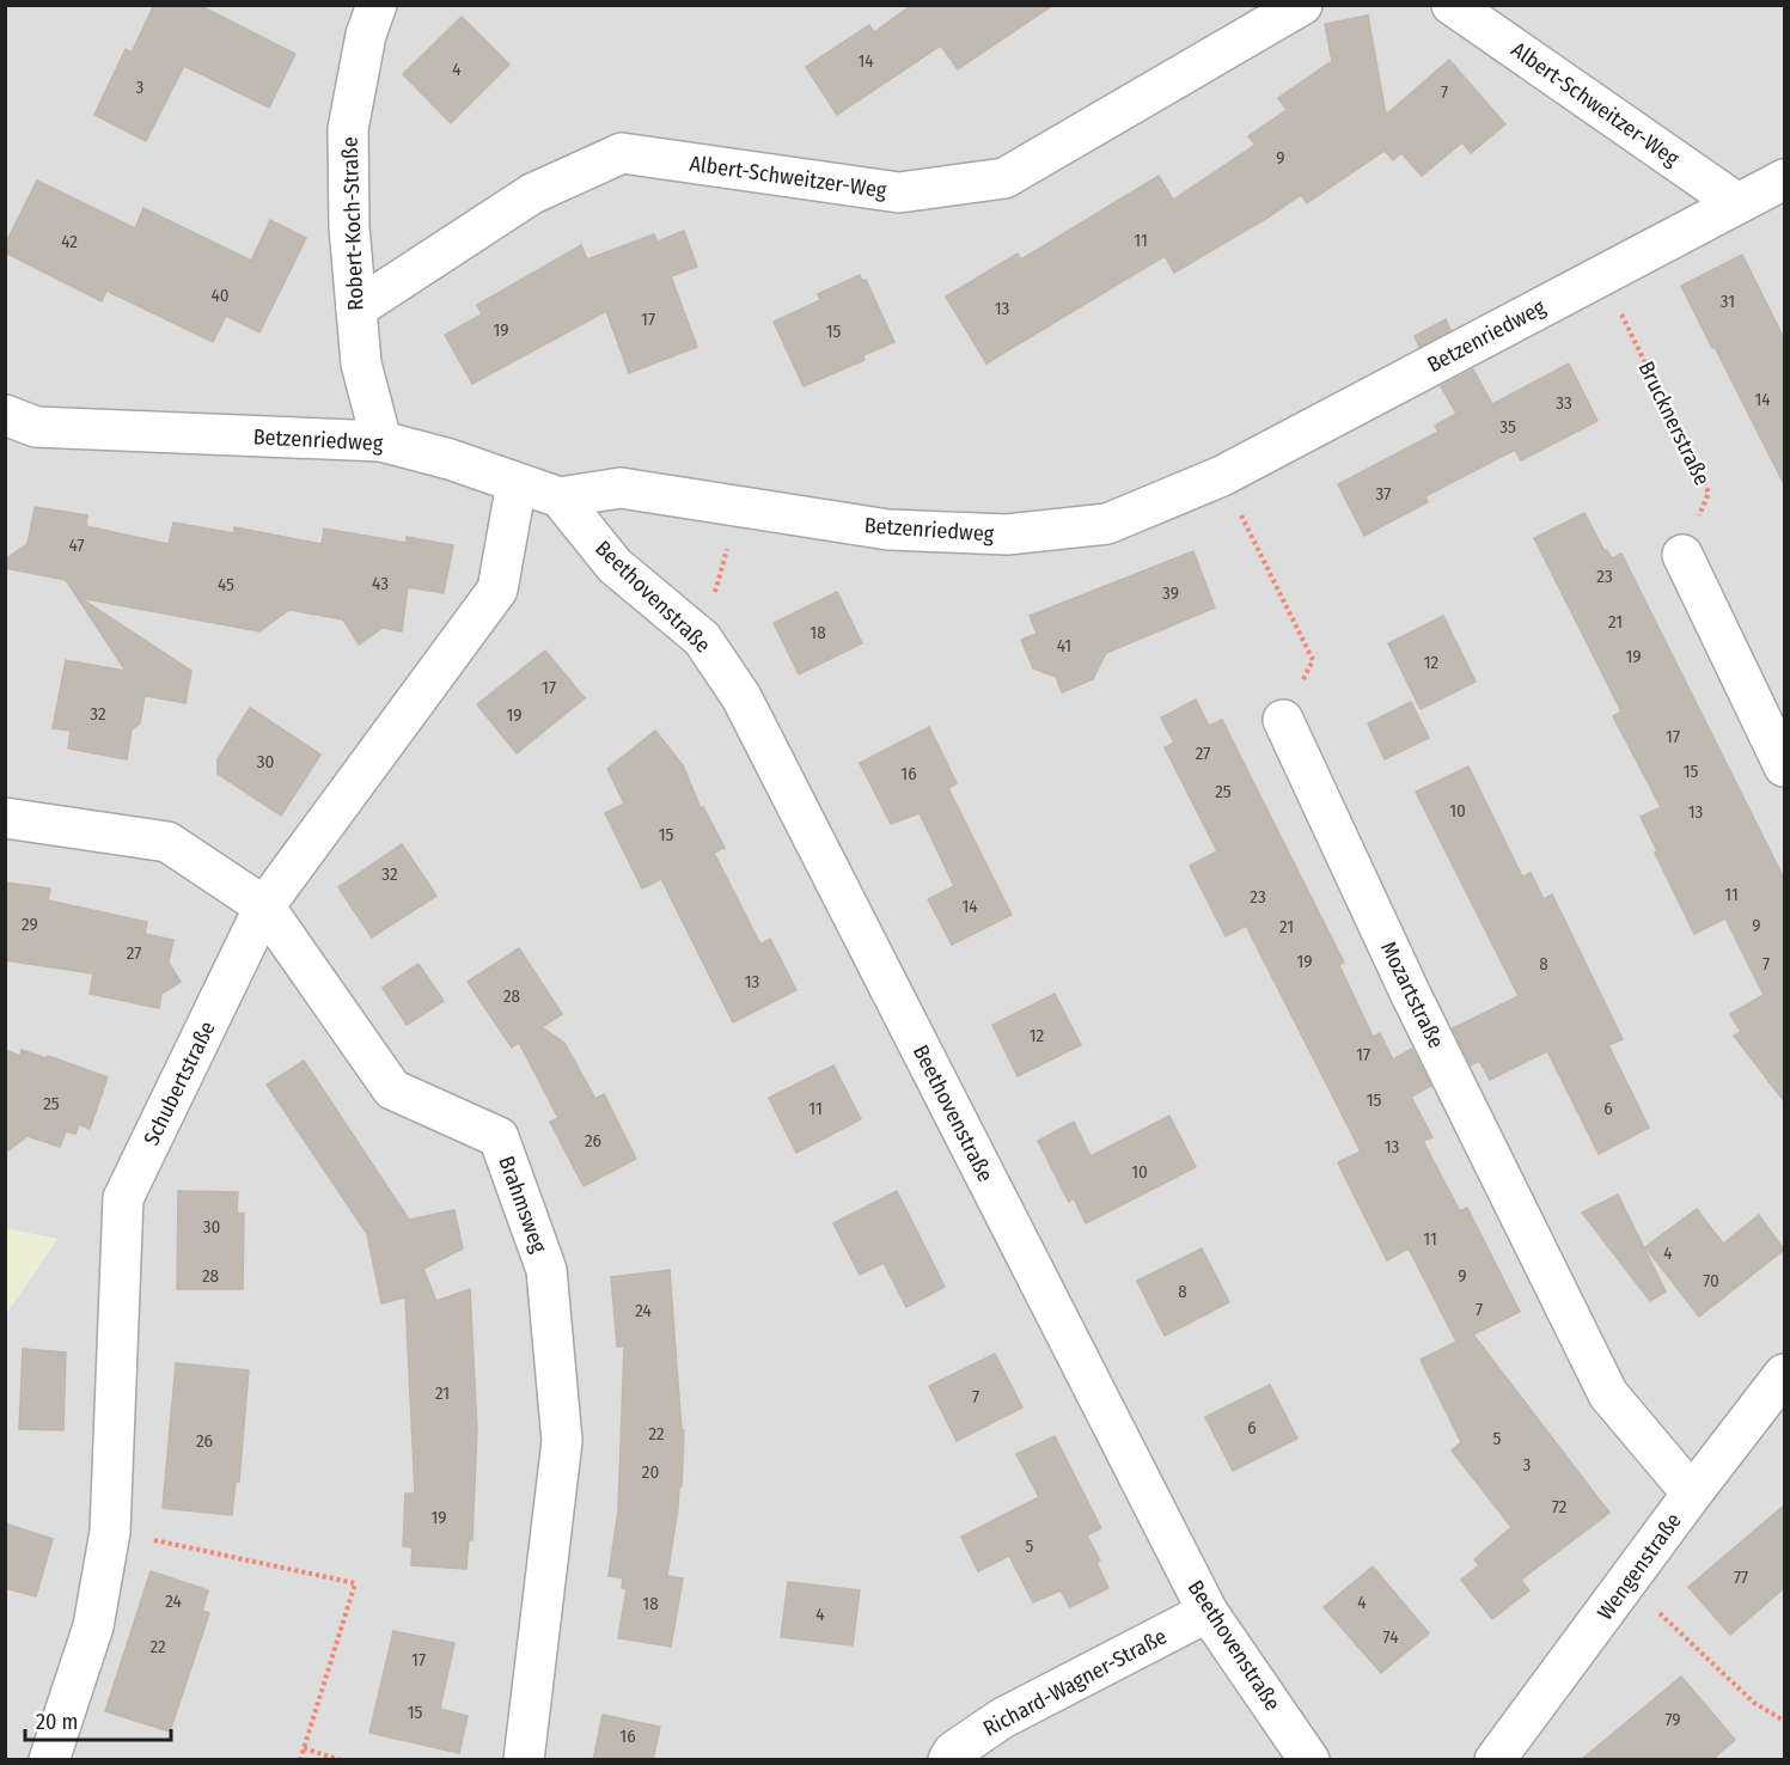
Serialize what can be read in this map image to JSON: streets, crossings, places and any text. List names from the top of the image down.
{
  "streets": {
    "street": [
      "Albert-Schweitzer-Weg",
      "Robert-Koch-Straße",
      "Betzenriedweg",
      "Beethovenstraße",
      "Mozartstraße",
      "Schubertstraße",
      "Brahmsweg",
      "Wengenstraße",
      "Richard-Wagner-Straße"
    ],
    "path": ["Brucknerstraße"]
  },
  "crossings": [
    ["Albert-Schweitzer-Weg", "Robert-Koch-Straße"],
    ["Albert-Schweitzer-Weg", "Betzenriedweg"],
    ["Robert-Koch-Straße", "Betzenriedweg"],
    ["Betzenriedweg", "Brucknerstraße"],
    ["Betzenriedweg", "Beethovenstraße"],
    ["Betzenriedweg", "Schubertstraße"],
    ["Beethovenstraße", "Richard-Wagner-Straße"],
    ["Mozartstraße", "Wengenstraße"],
    ["Schubertstraße", "Brahmsweg"]
  ],
  "house_numbers": [
    "14",
    "4",
    "3",
    "7",
    "9",
    "11",
    "42",
    "40",
    "31",
    "13",
    "17",
    "19",
    "15",
    "14",
    "33",
    "35",
    "37",
    "47",
    "23",
    "43",
    "45",
    "39",
    "21",
    "18",
    "41",
    "19",
    "12",
    "17",
    "32",
    "19",
    "17",
    "27",
    "30",
    "15",
    "16",
    "25",
    "10",
    "13",
    "15",
    "32",
    "11",
    "23",
    "14",
    "29",
    "9",
    "21",
    "27",
    "19",
    "8",
    "7",
    "13",
    "28",
    "12",
    "17",
    "15",
    "25",
    "11",
    "6",
    "26",
    "13",
    "10",
    "30",
    "11",
    "4",
    "28",
    "9",
    "70",
    "8",
    "7",
    "24",
    "21",
    "7",
    "6",
    "22",
    "5",
    "26",
    "3",
    "20",
    "72",
    "19",
    "5",
    "77",
    "24",
    "4",
    "18",
    "4",
    "74",
    "22",
    "17",
    "15",
    "79",
    "16"
  ],
  "scale_bar": "20 m"
}
